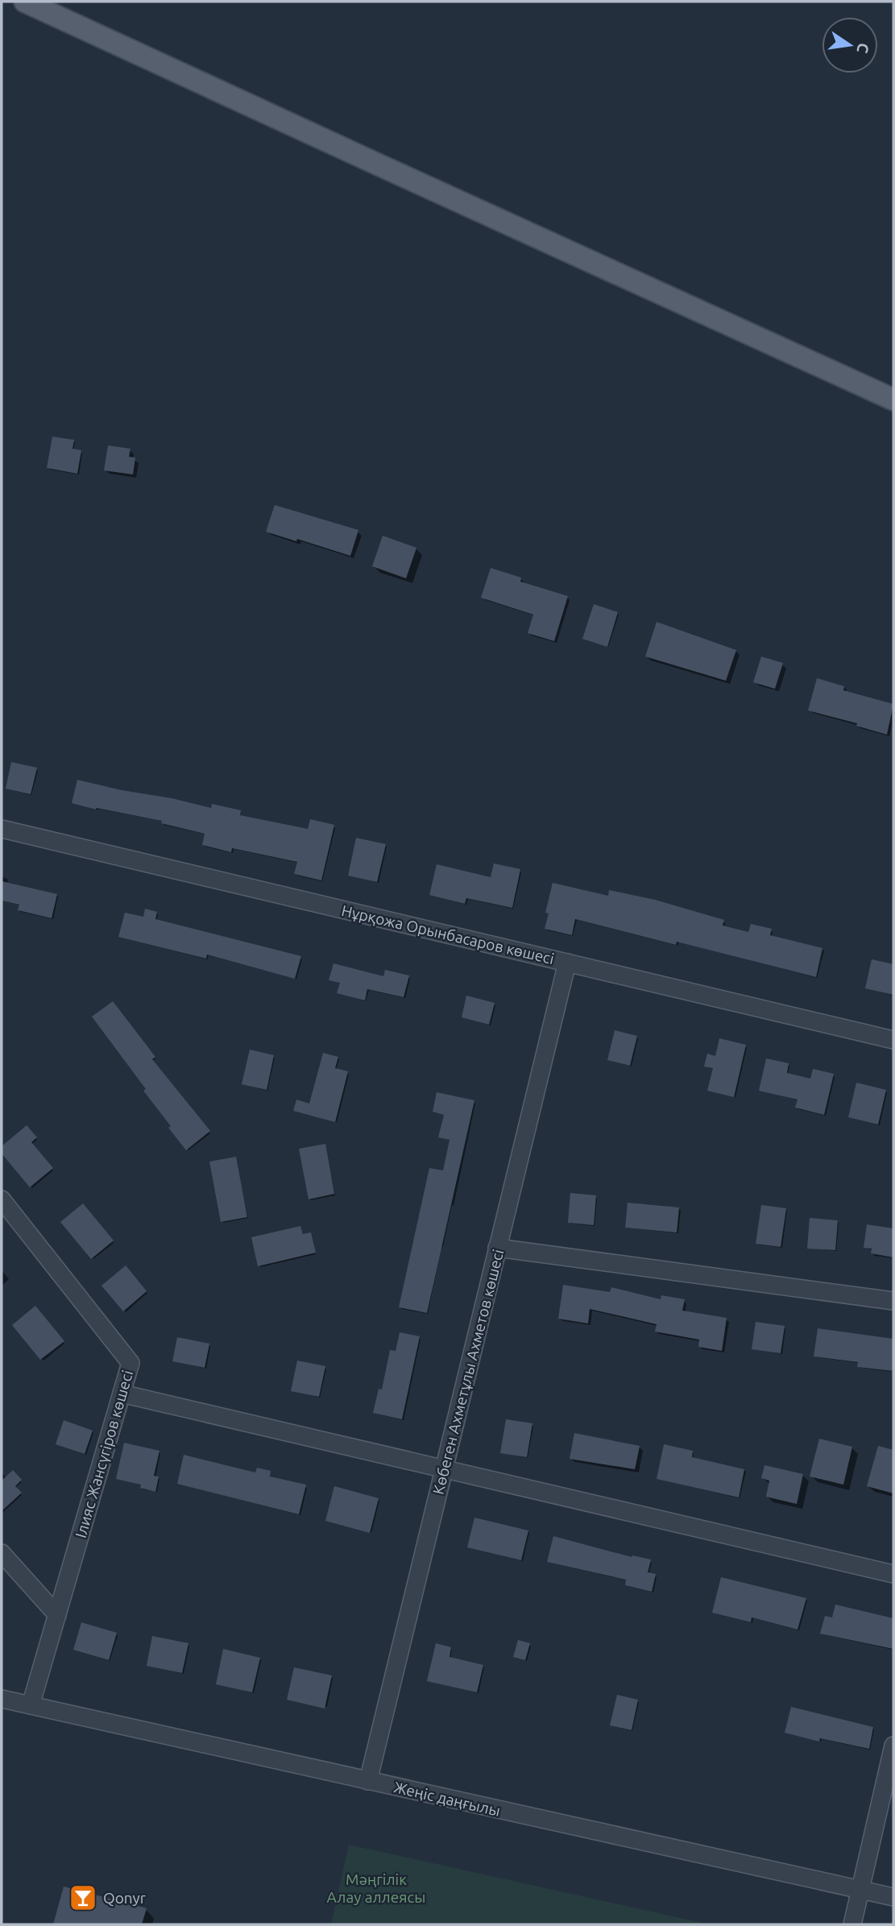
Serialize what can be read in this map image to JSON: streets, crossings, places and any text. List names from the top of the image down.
{
  "streets": {
    "street": [
      "Нұрқожа Орынбасаров көшесі",
      "Көбеген Ахметұлы Ахметов көшесі",
      "Ілияс Жансүгіров көшесі",
      "Жеңіс даңғылы"
    ]
  },
  "crossings": [
    ["Нұрқожа Орынбасаров көшесі", "Көбеген Ахметұлы Ахметов көшесі"],
    ["Көбеген Ахметұлы Ахметов көшесі", "Жеңіс даңғылы"],
    ["Ілияс Жансүгіров көшесі", "Жеңіс даңғылы"]
  ],
  "parks": ["Мәңгілік Алау аллеясы"],
  "places": {
    "bar": ["Qonyr"]
  },
  "north": "right"
}
